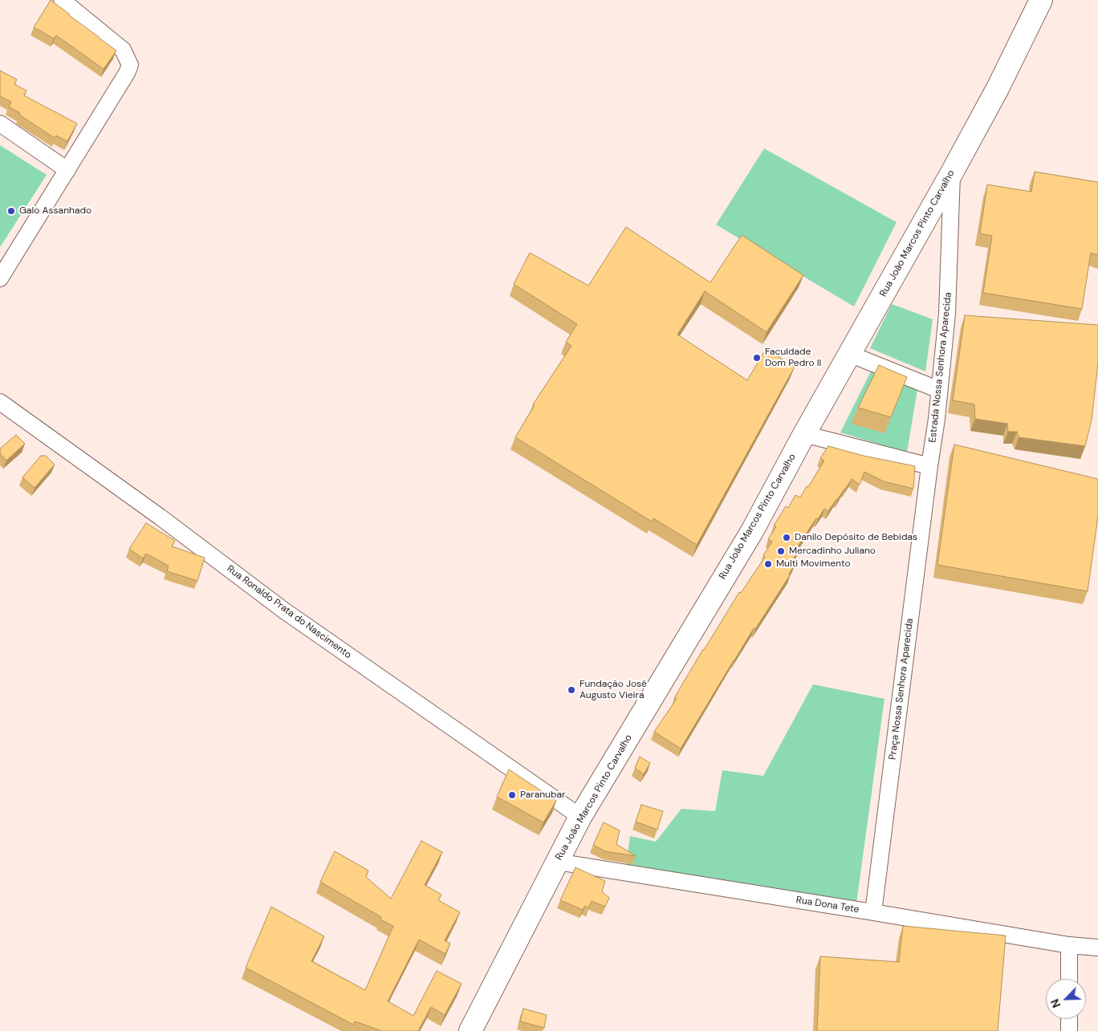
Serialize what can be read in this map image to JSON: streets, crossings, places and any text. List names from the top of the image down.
{
  "streets": {
    "main road": ["Rua João Marcos Pinto Carvalho"],
    "street": [
      "Estrada Nossa Senhora Aparecida",
      "Rua Ronaldo Prata do Nascimento",
      "Praça Nossa Senhora Aparecida",
      "Rua Dona Tete"
    ]
  },
  "crossings": [
    ["Rua João Marcos Pinto Carvalho", "Estrada Nossa Senhora Aparecida"],
    ["Rua João Marcos Pinto Carvalho", "Rua Ronaldo Prata do Nascimento"],
    ["Rua João Marcos Pinto Carvalho", "Rua Dona Tete"],
    ["Estrada Nossa Senhora Aparecida", "Praça Nossa Senhora Aparecida"],
    ["Praça Nossa Senhora Aparecida", "Rua Dona Tete"]
  ],
  "places": [
    "Galo Assanhado",
    "Faculdade Dom Pedro II",
    "Danilo Depósito de Bebidas",
    "Mercadinho Juliano",
    "Multi Movimento",
    "Fundação José Augusto Vieira",
    "Paranubar"
  ],
  "north": "bottom left"
}
